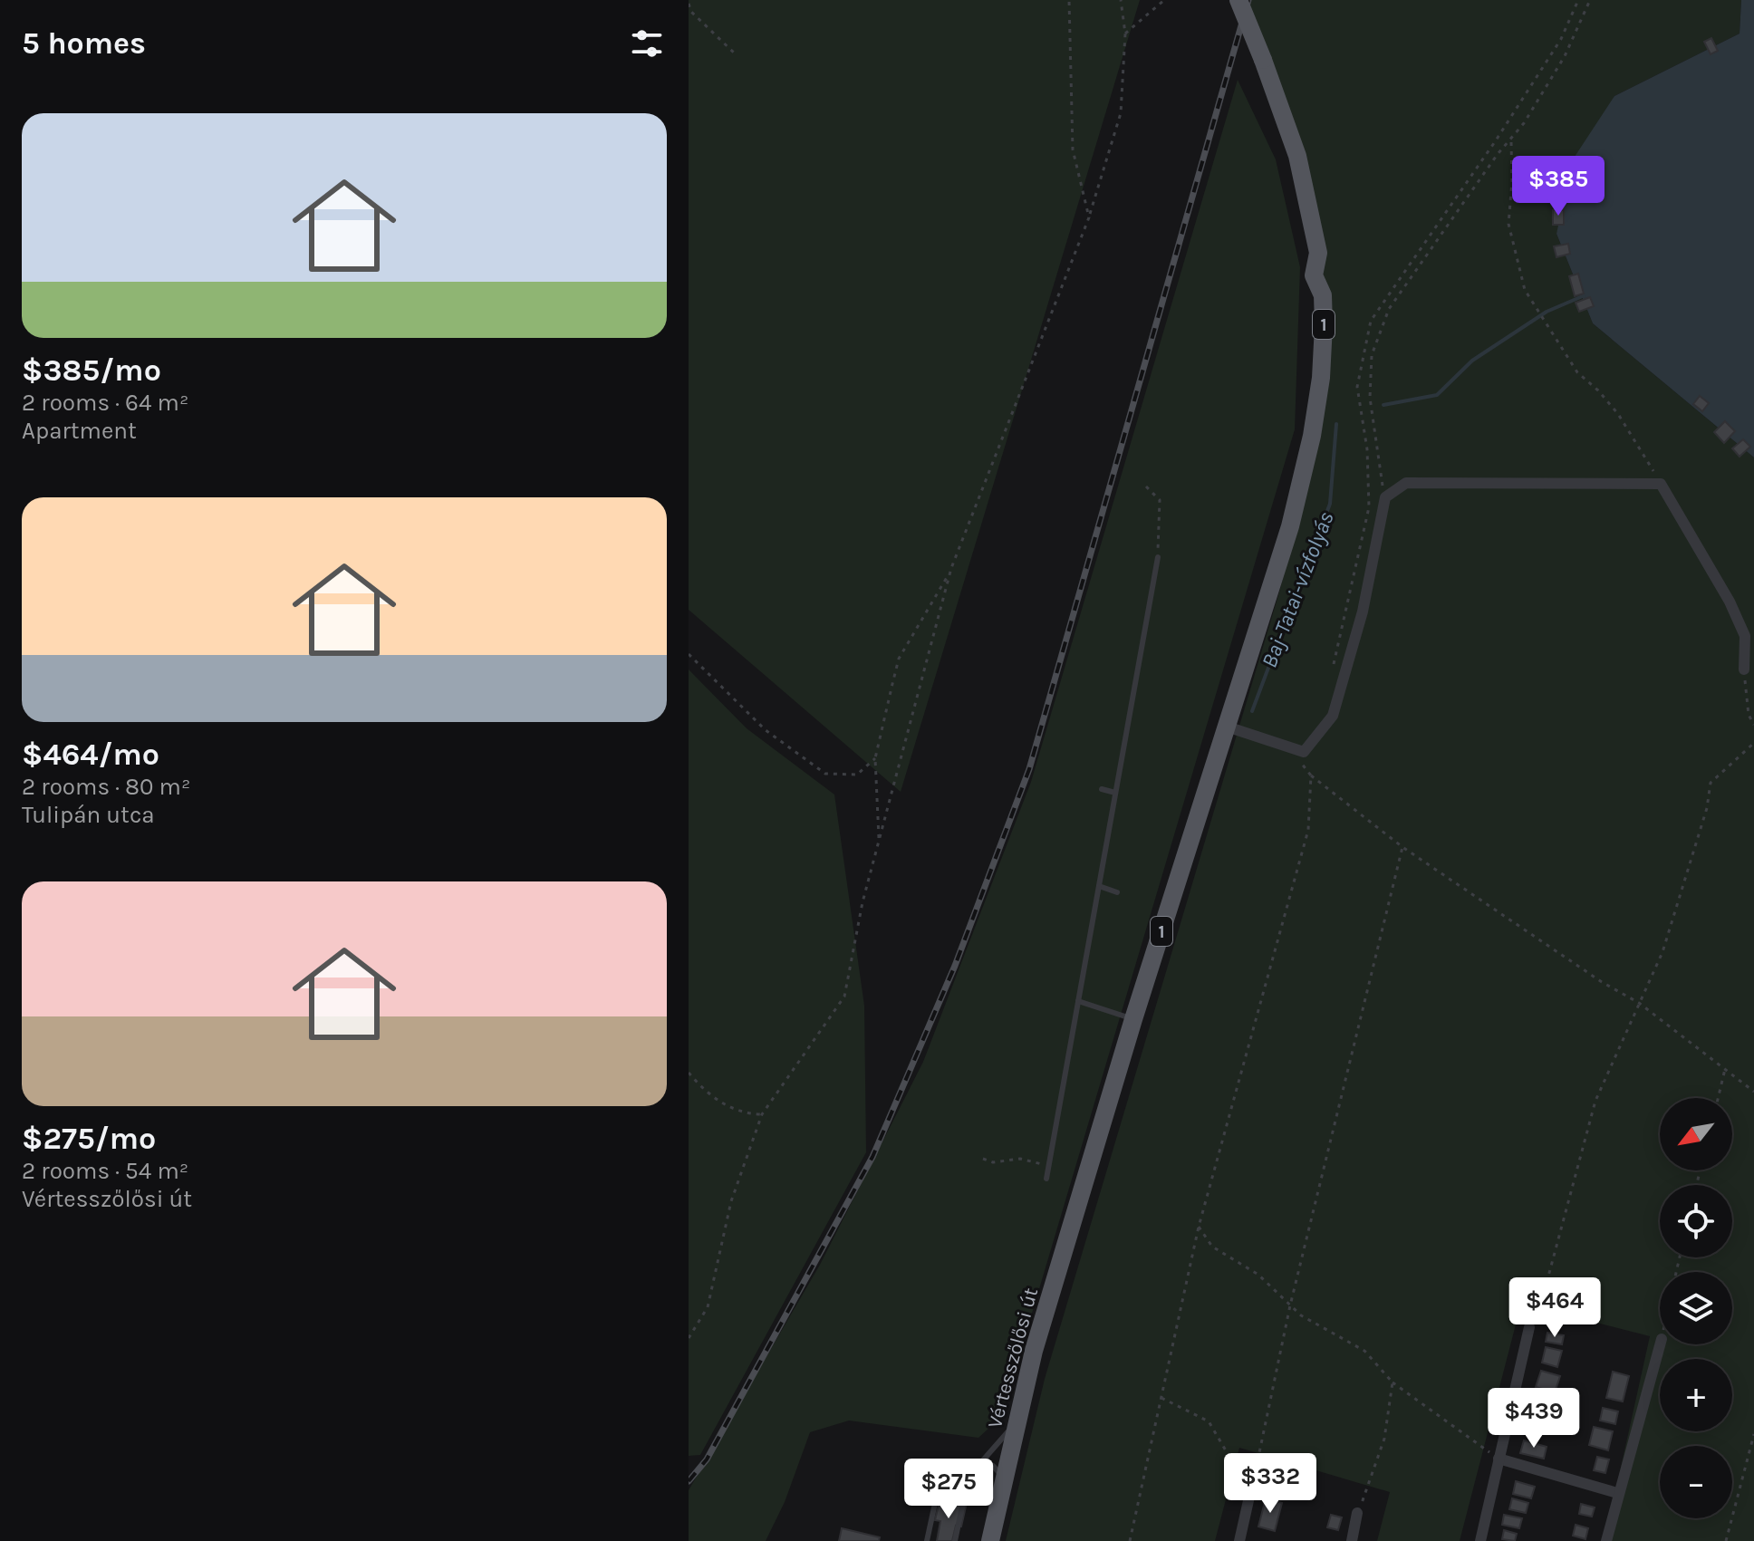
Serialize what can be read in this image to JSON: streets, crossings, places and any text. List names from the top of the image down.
{
  "streets": {
    "main road": ["1", "Vértesszőlősi út"]
  },
  "crossings": [
    ["1", "Vértesszőlősi út"]
  ],
  "water": ["Baj-Tatai-vízfolyás"],
  "north": "bottom left",
  "page": {
    "heading": "5 homes",
    "list": [
      {
        "name": "$385/mo",
        "note": "2 rooms · 64 m² · Apartment"
      },
      {
        "name": "$464/mo",
        "note": "2 rooms · 80 m² · Tulipán utca"
      },
      {
        "name": "$275/mo",
        "note": "2 rooms · 54 m² · Vértesszőlősi út"
      }
    ],
    "price": [
      "$385",
      "$464",
      "$439",
      "$332",
      "$275"
    ],
    "map_buttons": ["+", "−"]
  }
}
